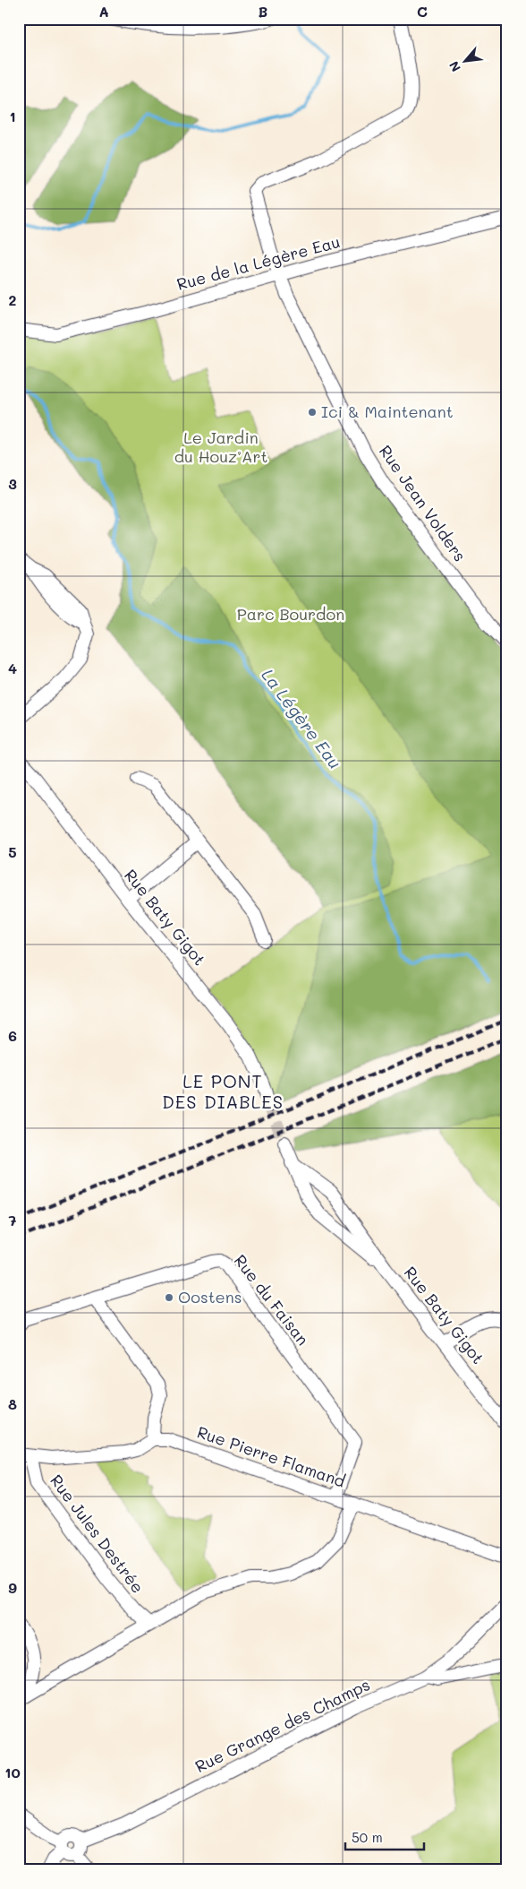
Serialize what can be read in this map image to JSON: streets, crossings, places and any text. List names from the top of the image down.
{
  "streets": {
    "street": [
      "Rue de la Légère Eau",
      "Rue Jean Volders",
      "Rue Baty Gigot",
      "Rue du Faisan",
      "Rue Pierre Flamand",
      "Rue Jules Destrée",
      "Rue Grange des Champs"
    ]
  },
  "crossings": [
    ["Rue de la Légère Eau", "Rue Jean Volders"],
    ["Rue du Faisan", "Rue Pierre Flamand"]
  ],
  "districts": ["LE PONT DES DIABLES"],
  "water": ["La Légère Eau"],
  "parks": ["Le Jardin du Houz’Art", "Parc Bourdon"],
  "places": ["Ici & Maintenant", "Oostens"],
  "scale_bar": "50 m",
  "north": "bottom left",
  "grid": {
    "columns": ["A", "B", "C"],
    "rows": [
      "1",
      "2",
      "3",
      "4",
      "5",
      "6",
      "7",
      "8",
      "9",
      "10"
    ]
  }
}
